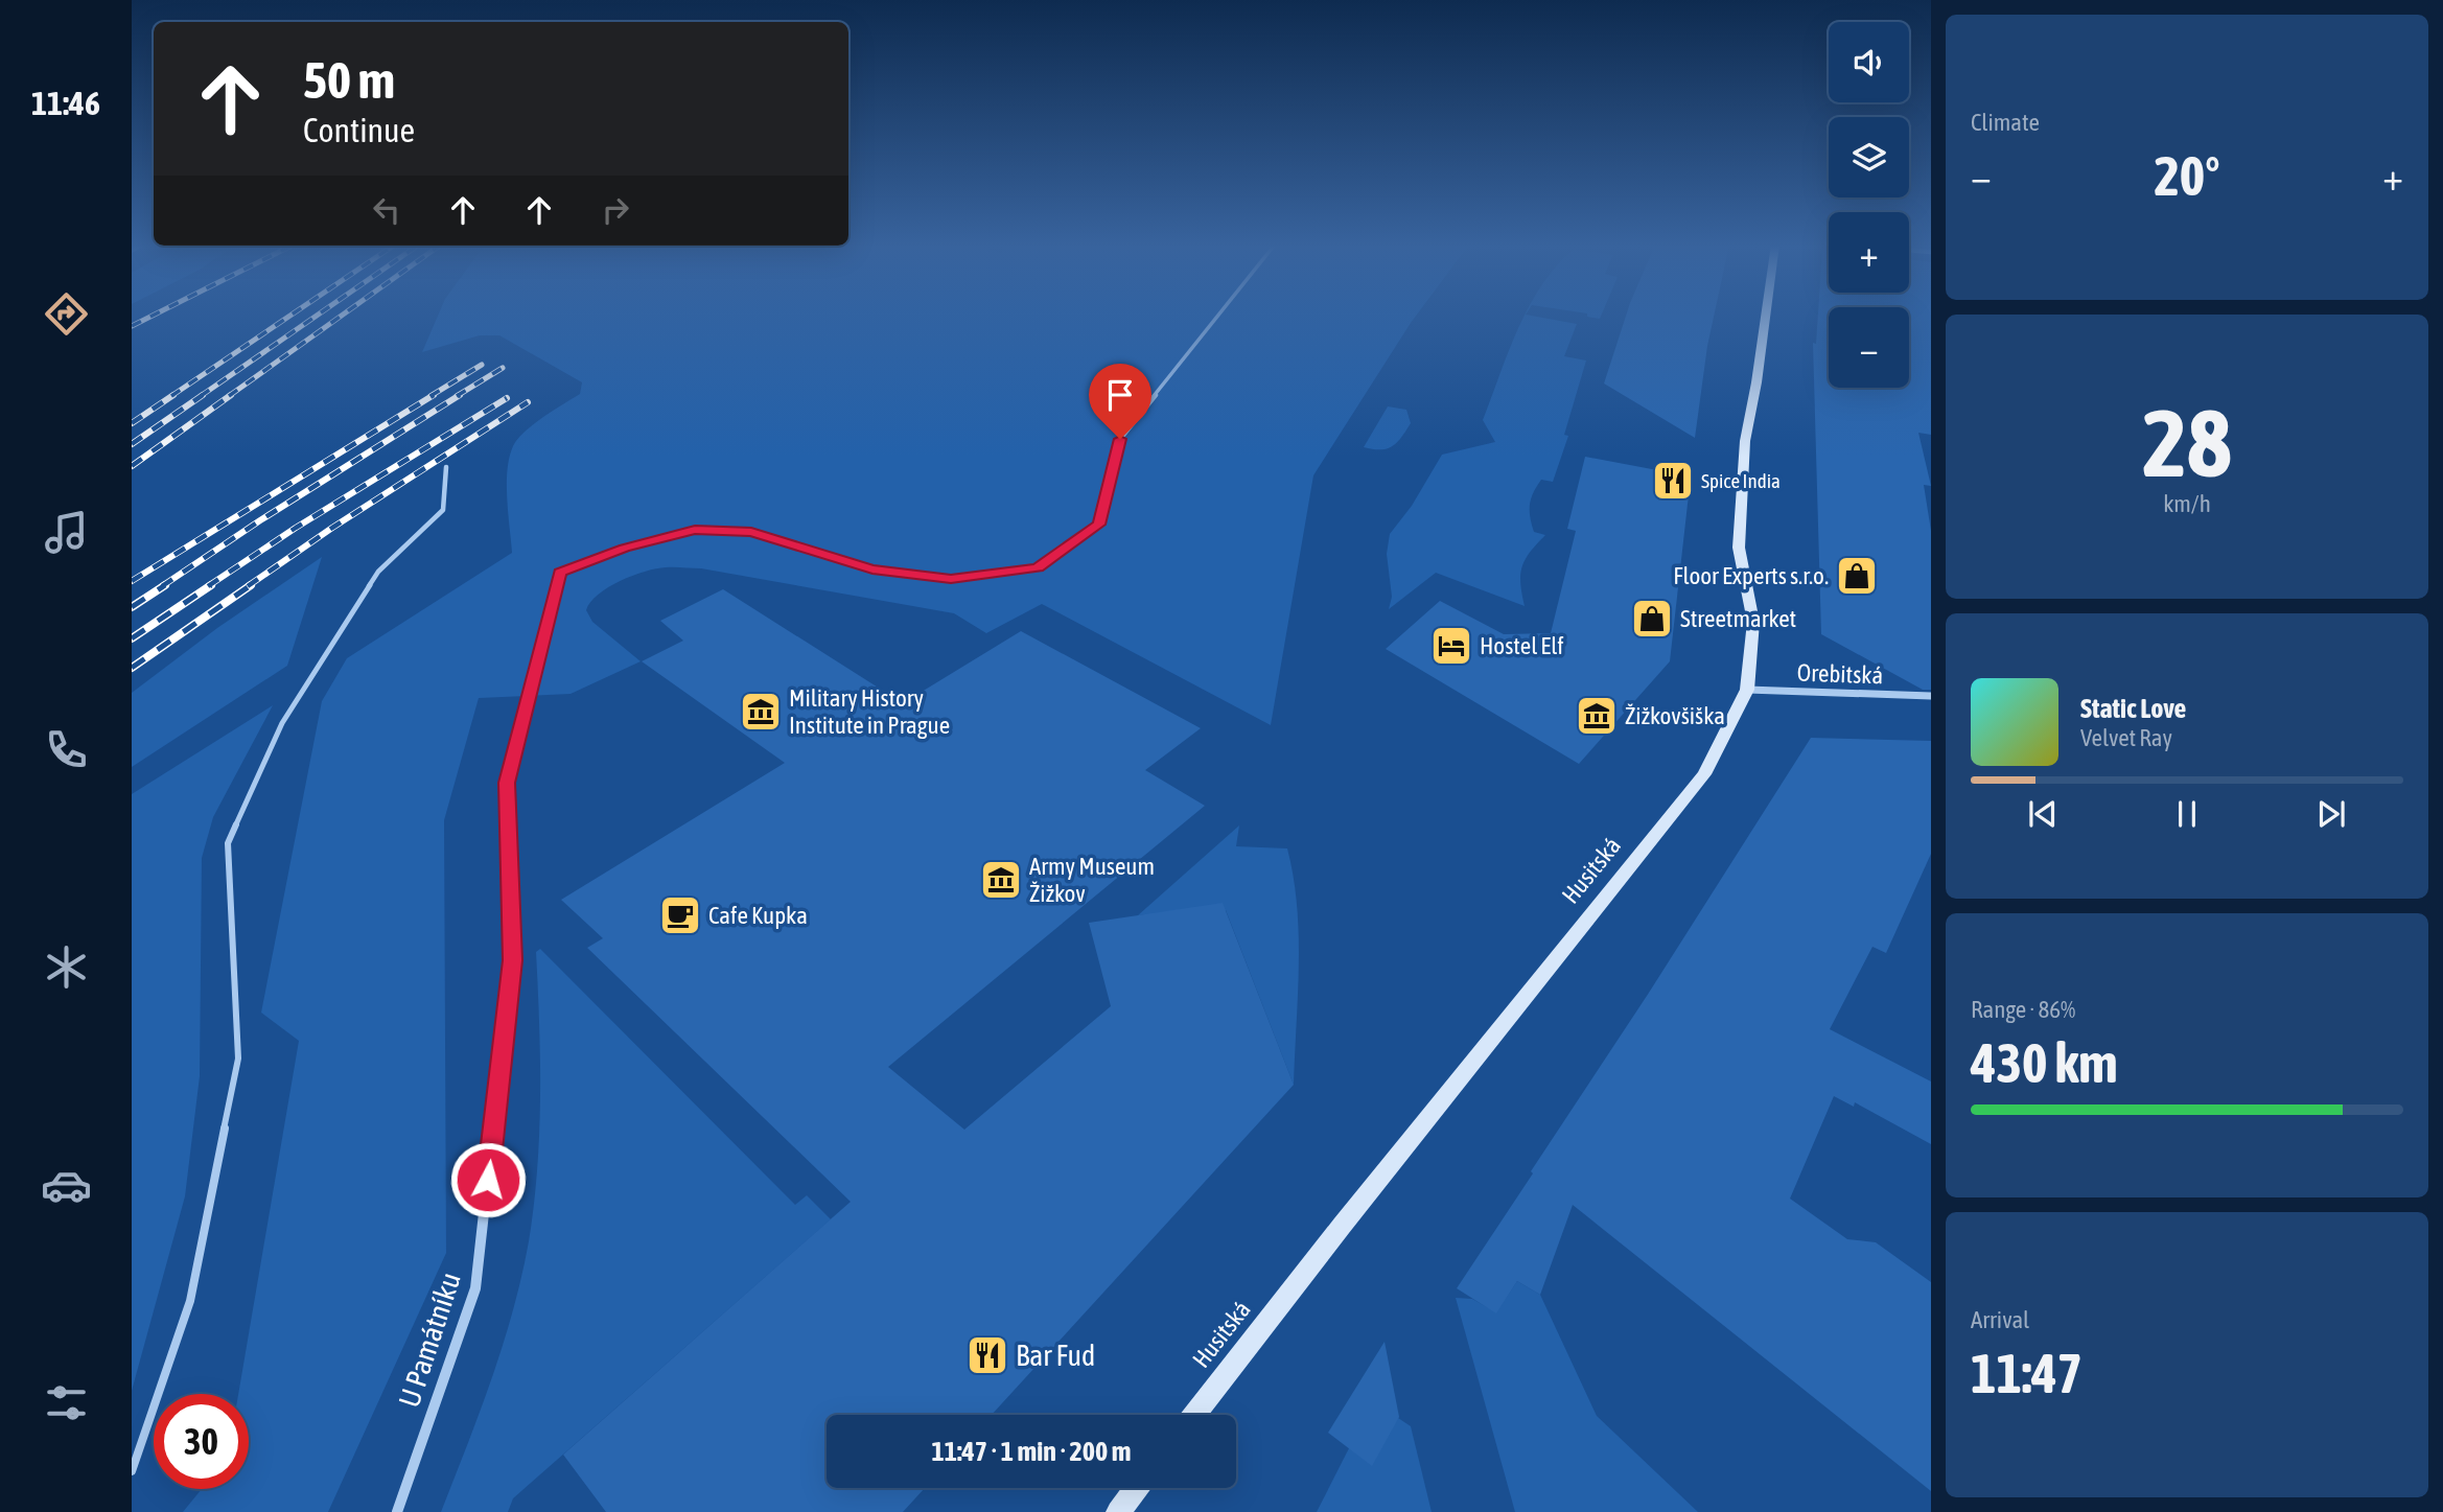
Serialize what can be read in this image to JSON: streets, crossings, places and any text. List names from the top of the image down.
{
  "streets": {
    "main road": ["Husitská"],
    "street": ["Orebitská", "U Památníku"]
  },
  "crossings": [
    ["Orebitská", "Husitská"]
  ],
  "places": {
    "restaurant": ["Spice India", "Bar Fud"],
    "shop": ["Floor Experts s.r.o.", "Streetmarket"],
    "hotel": ["Hostel Elf"],
    "museum": ["Military History Institute in Prague", "Žižkovšiška", "Army Museum Žižkov"],
    "cafe": ["Cafe Kupka"]
  },
  "page": {
    "tabs": "11:46",
    "tile": [
      "Climate",
      ["28", "km/h"],
      ["Range · 86%", "430 km"],
      ["Arrival", "11:47"]
    ],
    "map_buttons": ["+", "−"],
    "turn": ["50 m", "Continue"],
    "heat": ["−", "20°", "+"],
    "song": ["Static Love", "Velvet Ray"],
    "limit": "30",
    "trip": "11:47 · 1 min · 200 m"
  }
}
